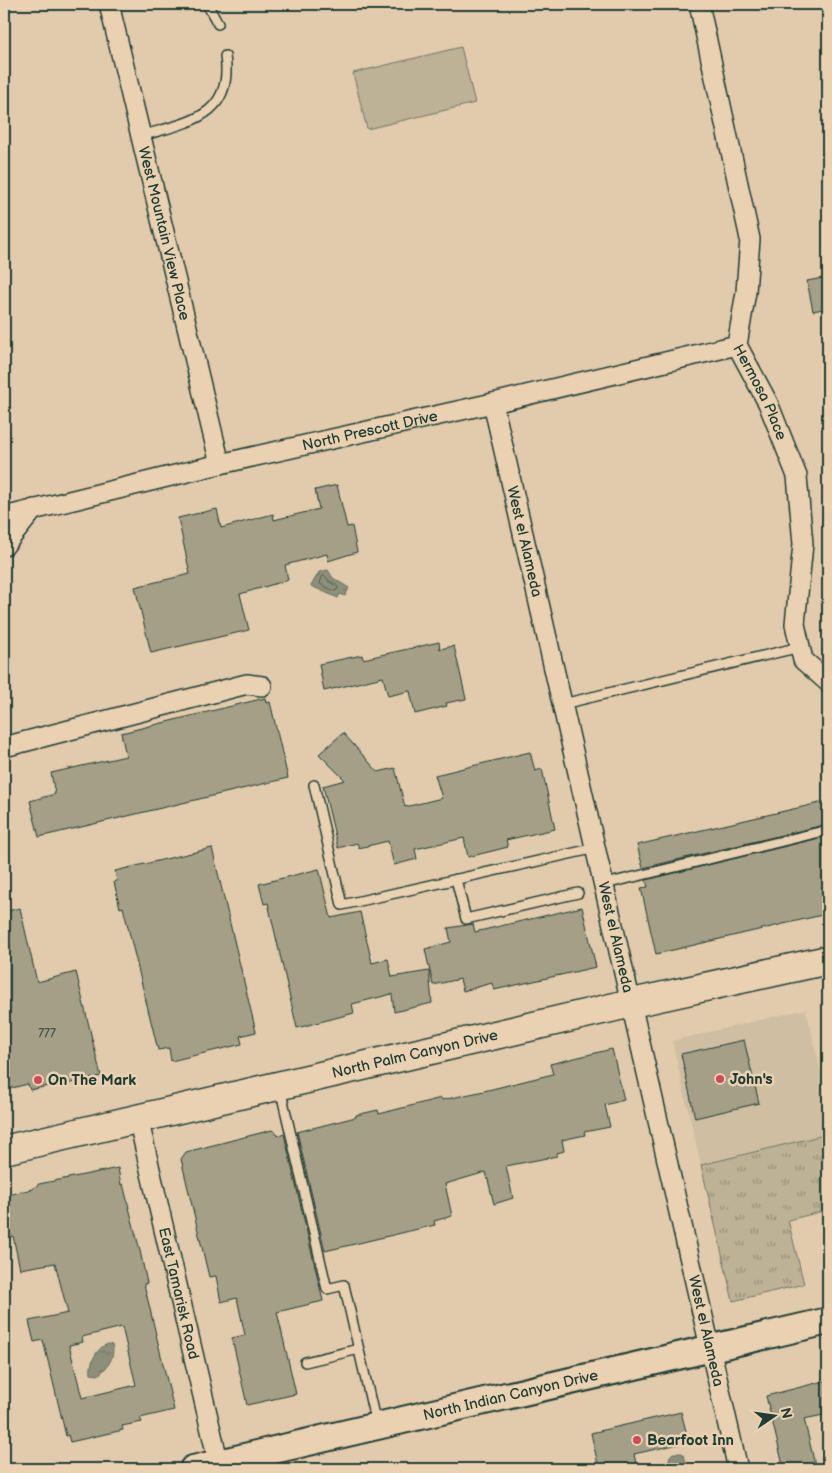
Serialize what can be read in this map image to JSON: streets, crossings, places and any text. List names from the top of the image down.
{
  "streets": {
    "main road": ["North Palm Canyon Drive", "North Indian Canyon Drive"],
    "street": [
      "West Mountain View Place",
      "Hermosa Place",
      "North Prescott Drive",
      "West el Alameda",
      "East Tamarisk Road"
    ]
  },
  "crossings": [
    ["West Mountain View Place", "North Prescott Drive"],
    ["Hermosa Place", "North Prescott Drive"],
    ["North Prescott Drive", "West el Alameda"],
    ["West el Alameda", "North Palm Canyon Drive"],
    ["West el Alameda", "North Indian Canyon Drive"],
    ["North Palm Canyon Drive", "East Tamarisk Road"],
    ["East Tamarisk Road", "North Indian Canyon Drive"]
  ],
  "places": ["John's", "On The Mark", "Bearfoot Inn"],
  "house_numbers": ["777"],
  "north": "right"
}
